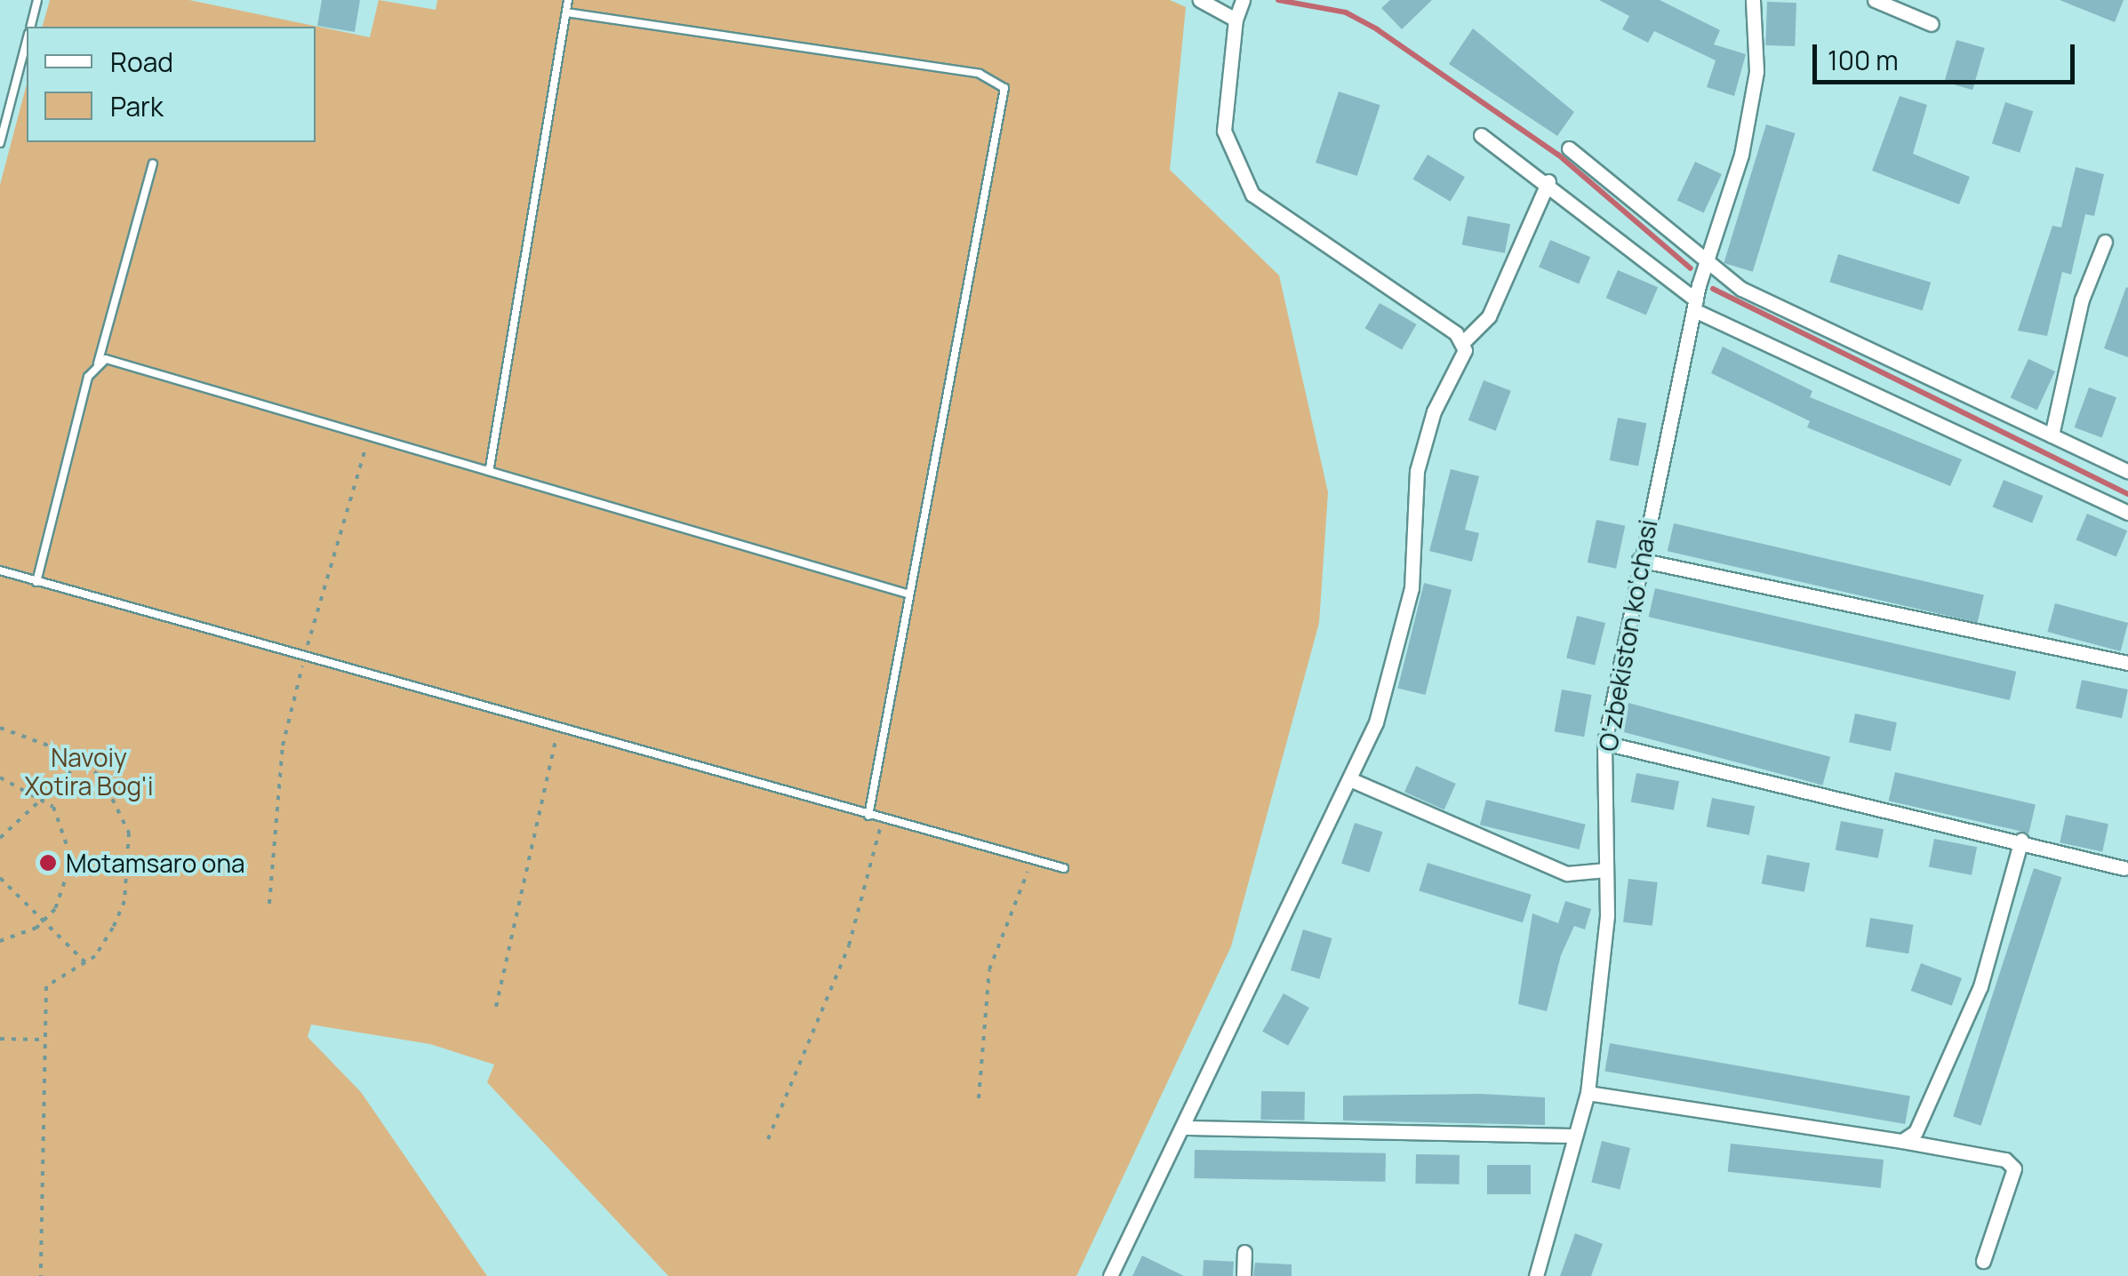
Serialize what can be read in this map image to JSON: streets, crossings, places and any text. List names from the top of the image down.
{
  "streets": {
    "street": ["O‘zbekiston ko‘chasi"]
  },
  "parks": ["Navoiy Xotira Bog'i"],
  "places": ["Motamsaro ona"],
  "legend": ["Road", "Park"],
  "scale_bar": "100 m"
}
